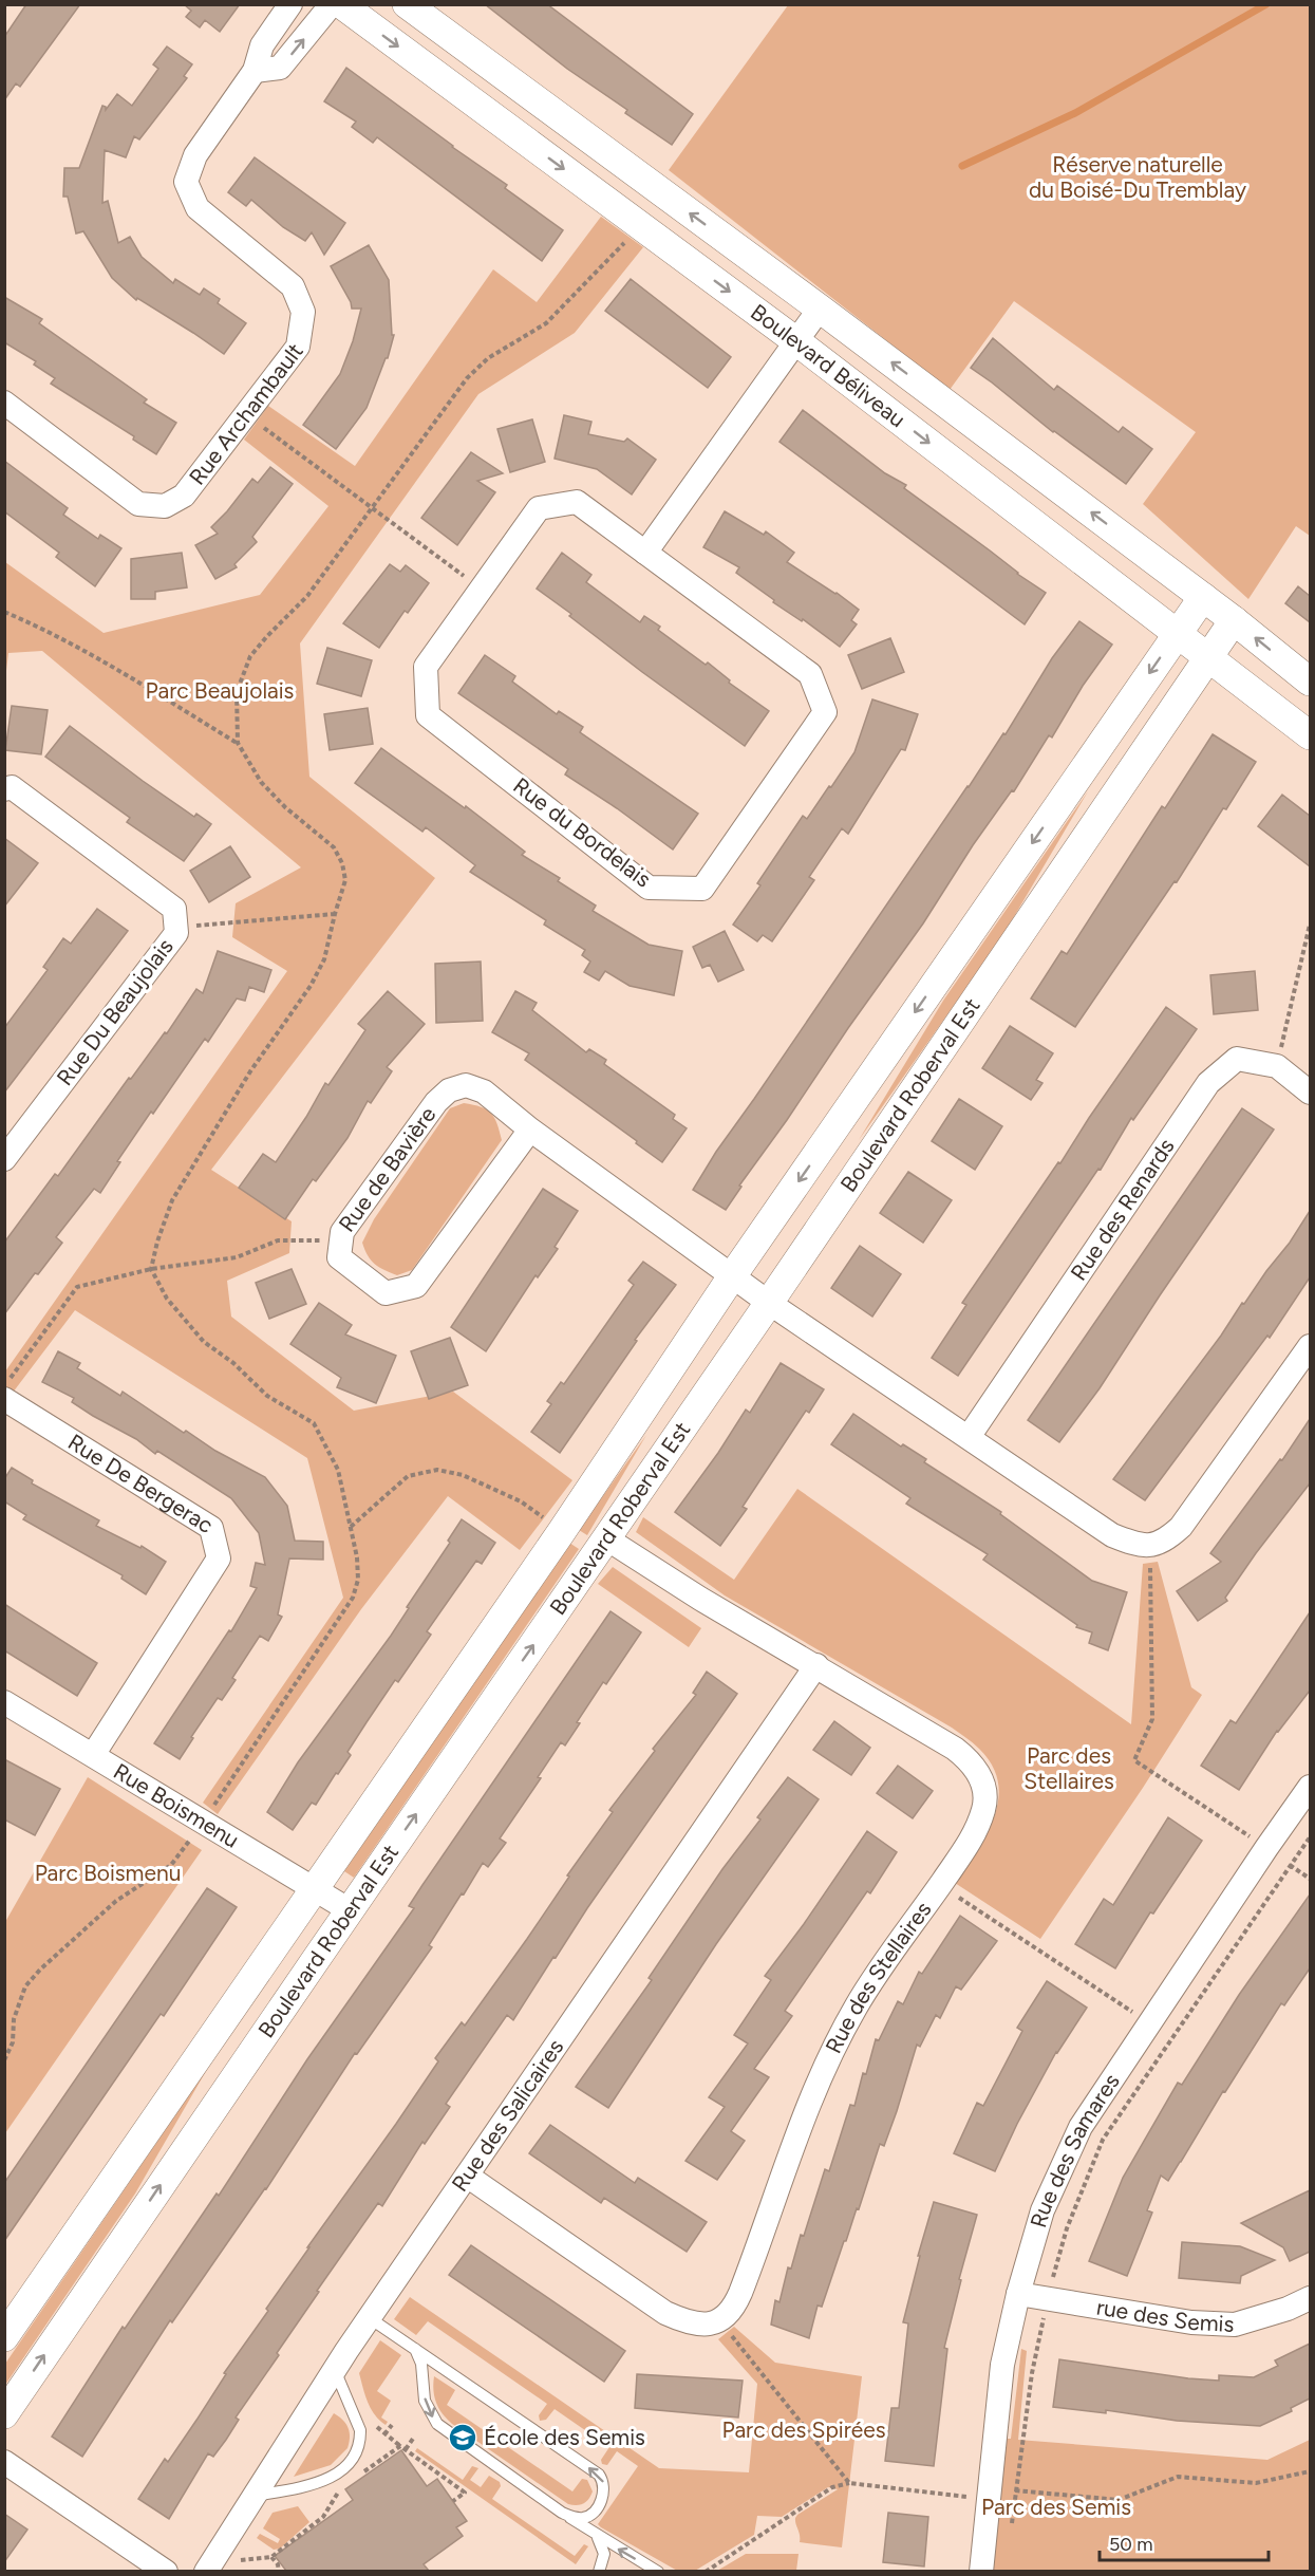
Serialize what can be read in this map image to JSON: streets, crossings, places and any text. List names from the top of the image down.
{
  "streets": {
    "street": [
      "Boulevard Béliveau",
      "Rue Archambault",
      "Rue du Bordelais",
      "Rue Du Beaujolais",
      "Boulevard Roberval Est",
      "Rue de Bavière",
      "Rue des Renards",
      "Rue De Bergerac",
      "Rue Boismenu",
      "Rue des Stellaires",
      "Rue des Salicaires",
      "Rue des Samares",
      "rue des Semis"
    ]
  },
  "crossings": [
    ["Boulevard Béliveau", "Boulevard Roberval Est"],
    ["Boulevard Roberval Est", "Rue de Bavière"],
    ["Boulevard Roberval Est", "Rue Boismenu"],
    ["Boulevard Roberval Est", "Rue des Stellaires"],
    ["Rue De Bergerac", "Rue Boismenu"],
    ["Rue des Stellaires", "Rue des Salicaires"],
    ["Rue des Samares", "rue des Semis"]
  ],
  "parks": [
    "Réserve naturelle du Boisé-Du Tremblay",
    "Parc Beaujolais",
    "Parc des Stellaires",
    "Parc Boismenu",
    "Parc des Spirées",
    "Parc des Semis"
  ],
  "places": {
    "school or university": ["École des Semis"]
  },
  "scale_bar": "50 m"
}
